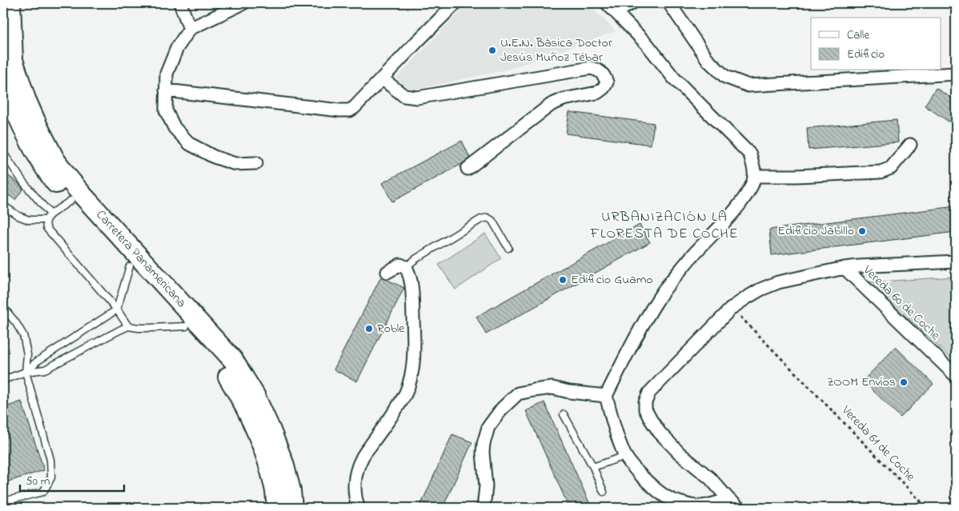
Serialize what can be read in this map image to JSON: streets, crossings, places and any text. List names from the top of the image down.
{
  "streets": {
    "main road": ["Carretera Panamericana"],
    "street": ["Vereda 60 de Coche"],
    "path": ["Vereda 61 de Coche"]
  },
  "districts": ["URBANIZACIÓN LA FLORESTA DE COCHE"],
  "places": [
    "U.E.N. Básica Doctor Jesús Muñoz Tébar",
    "Edificio Jabillo",
    "Edificio Guamo",
    "Roble",
    "ZOOM Envíos"
  ],
  "legend": ["Calle", "Edificio"],
  "scale_bar": "50 m"
}
